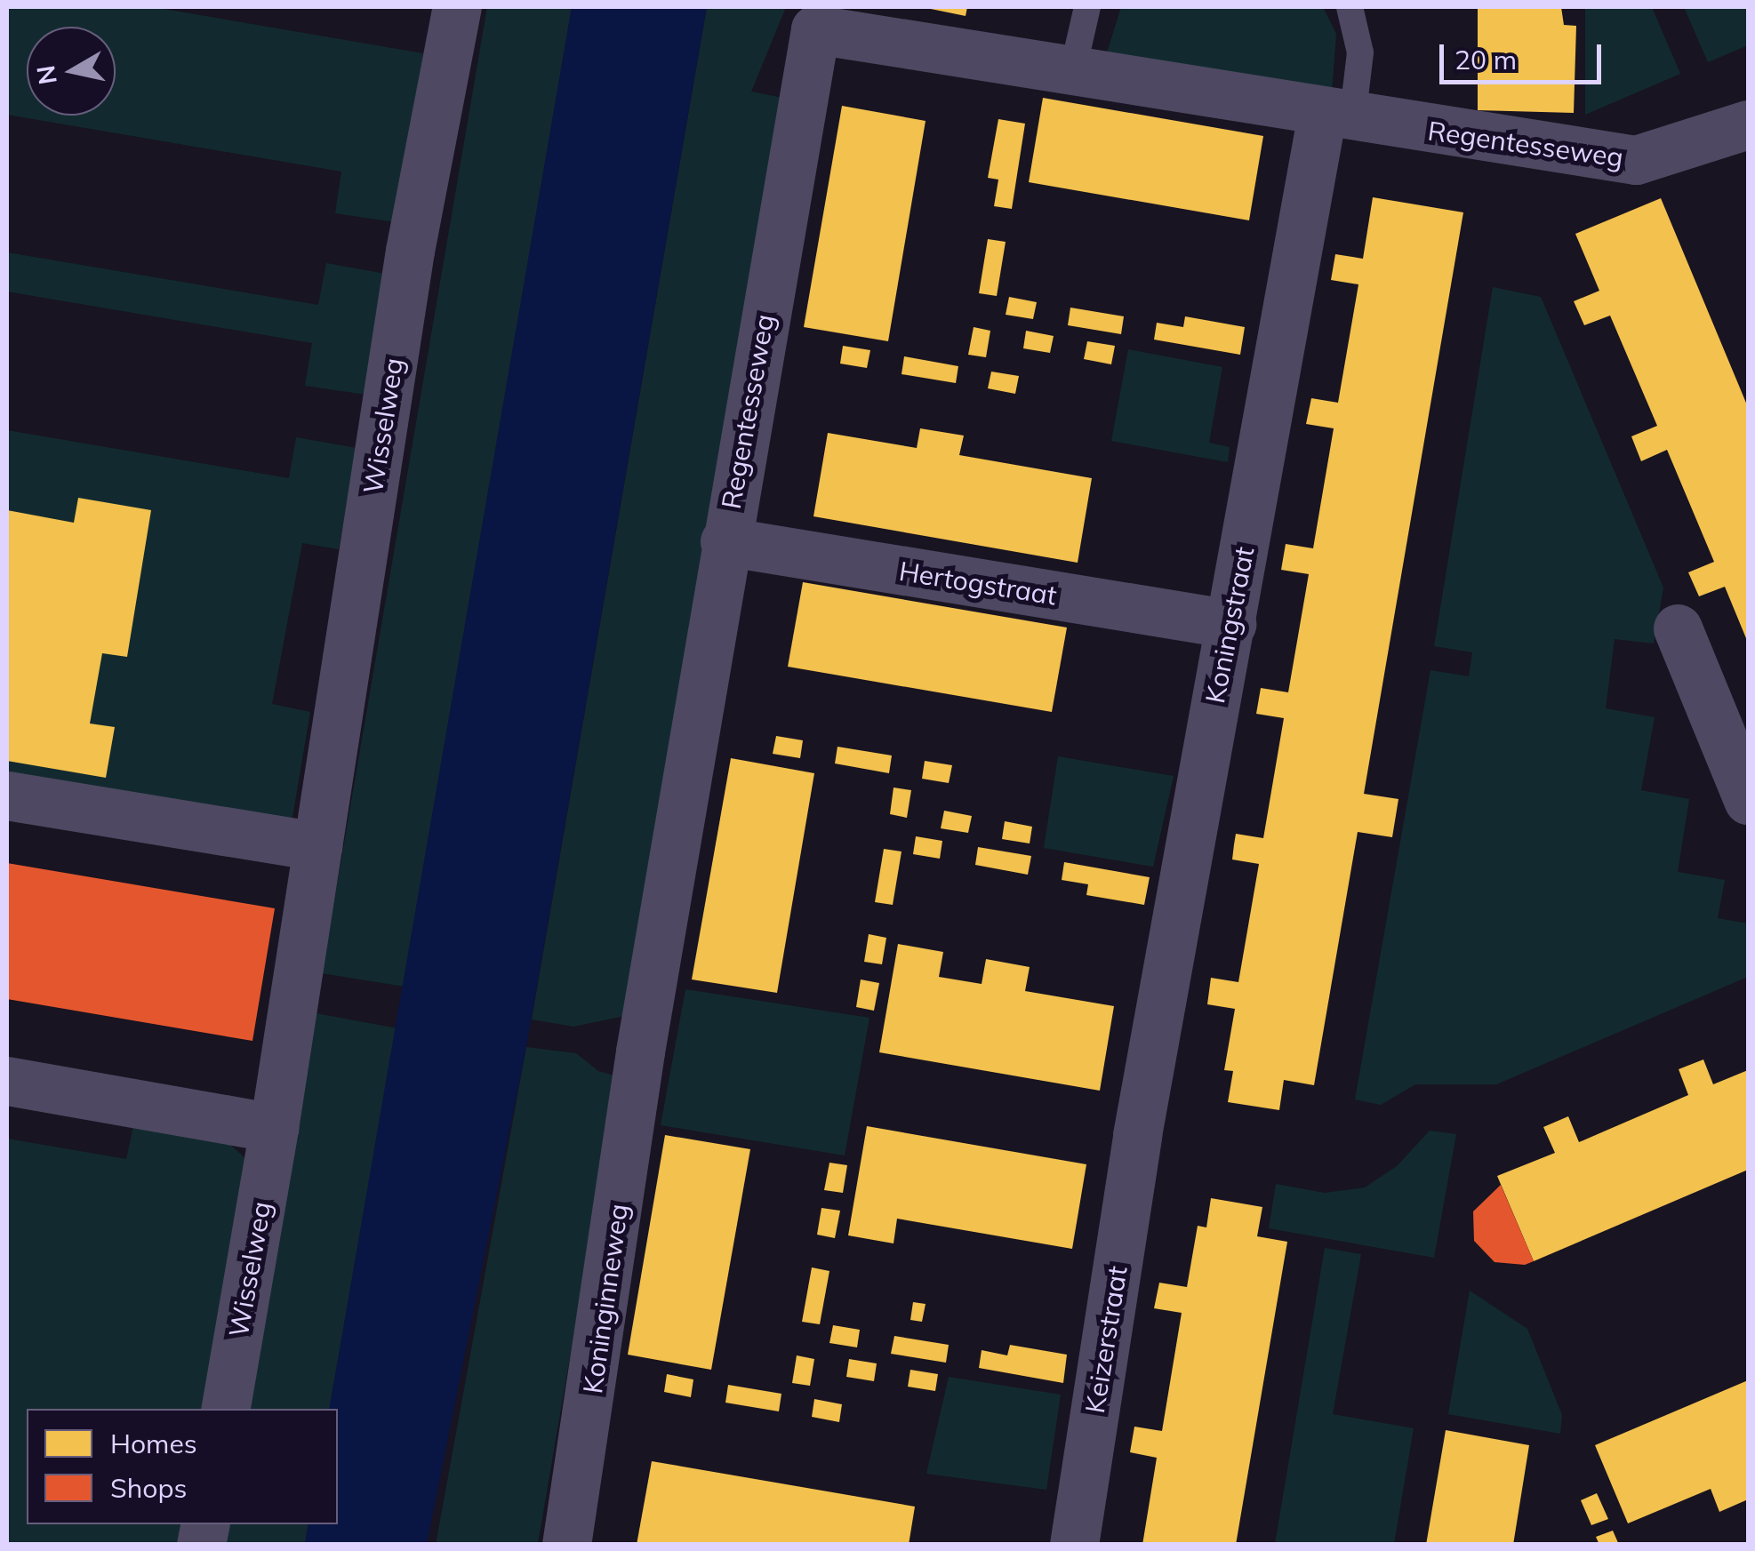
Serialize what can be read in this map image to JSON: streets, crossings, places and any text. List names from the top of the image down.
{
  "streets": {
    "street": [
      "Regentesseweg",
      "Wisselweg",
      "Hertogstraat",
      "Koningstraat",
      "Koninginneweg",
      "Keizerstraat"
    ]
  },
  "crossings": [
    ["Regentesseweg", "Hertogstraat"],
    ["Regentesseweg", "Koningstraat"],
    ["Regentesseweg", "Koninginneweg"],
    ["Hertogstraat", "Koningstraat"],
    ["Koningstraat", "Keizerstraat"]
  ],
  "legend": ["Homes", "Shops"],
  "scale_bar": "20 m",
  "north": "left"
}
